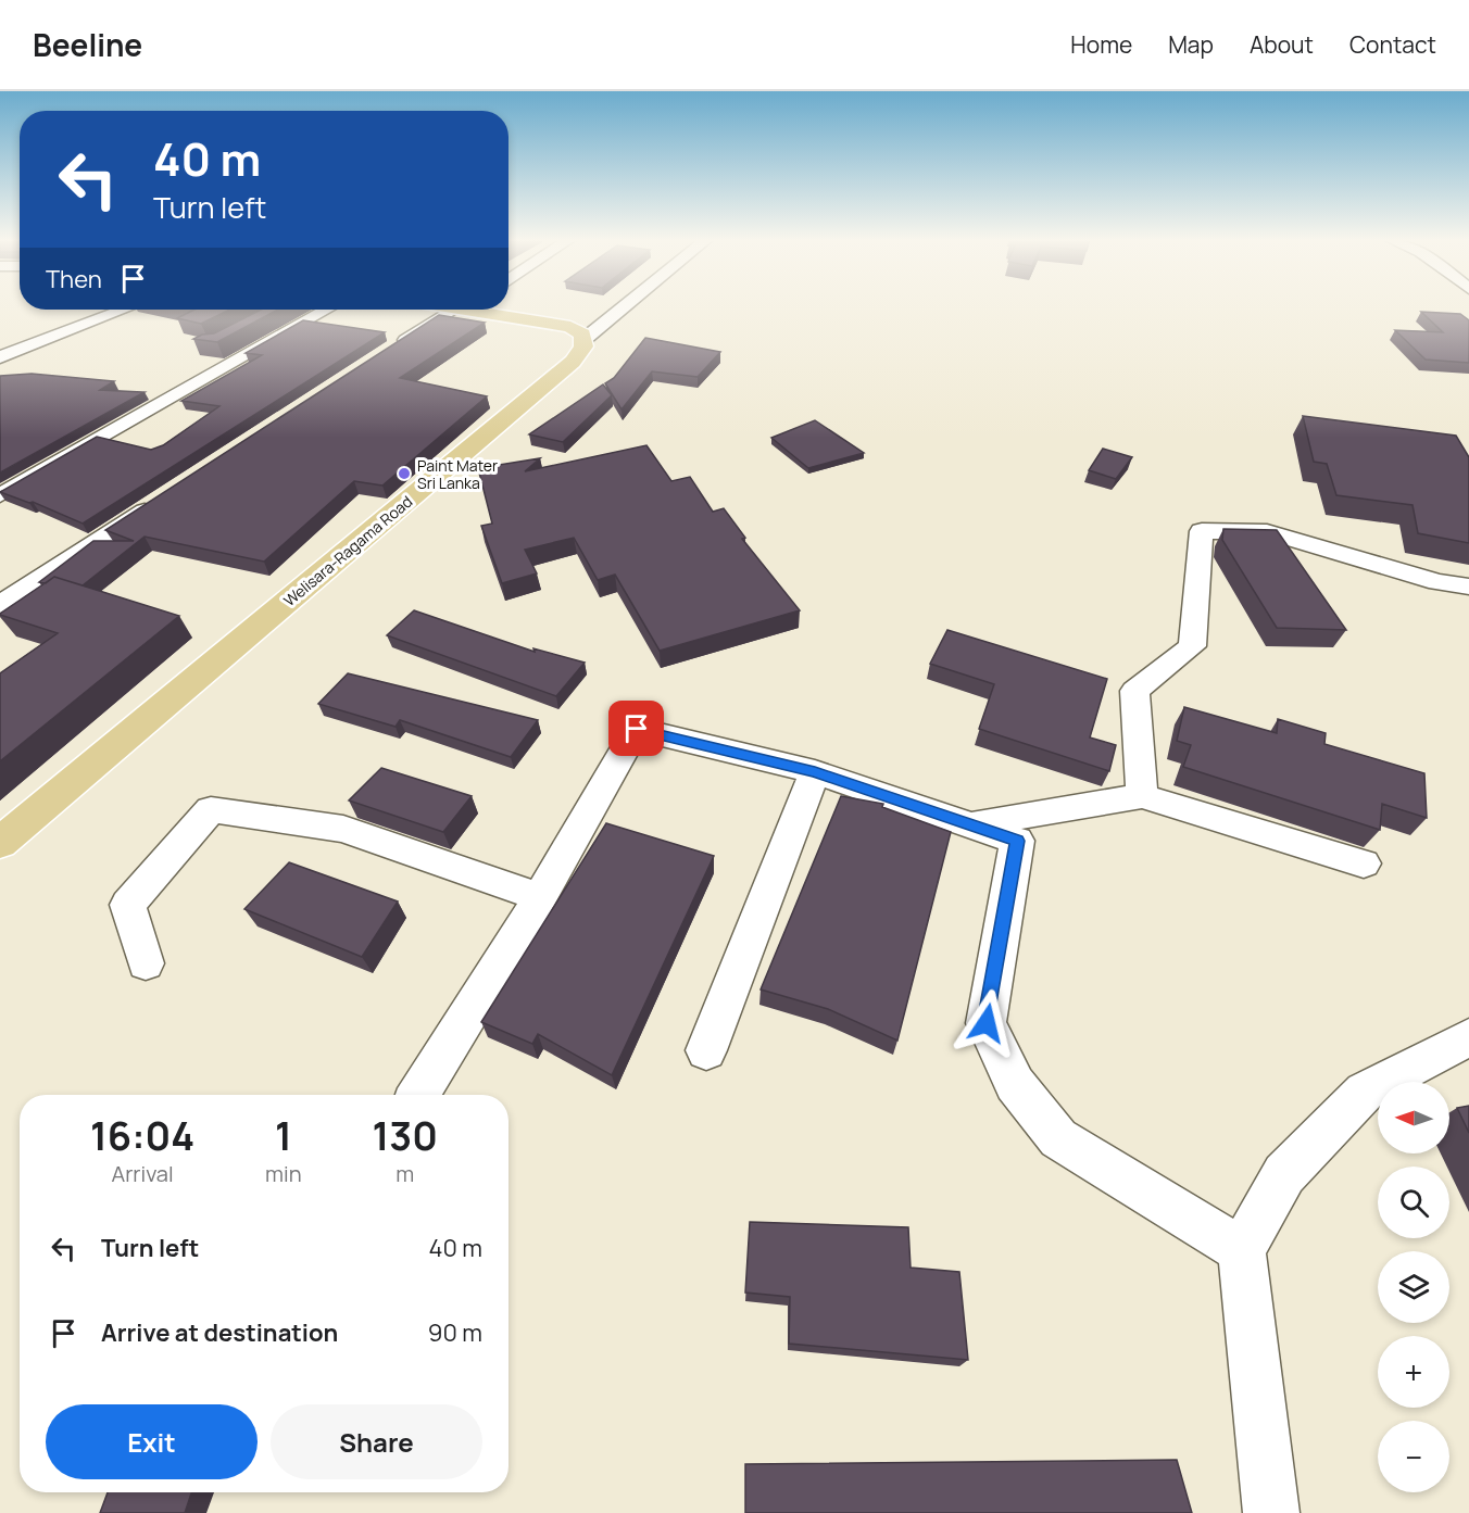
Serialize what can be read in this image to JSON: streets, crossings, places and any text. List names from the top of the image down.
{
  "streets": {
    "main road": ["Welisara-Ragama Road"]
  },
  "places": ["Paint Mater Sri Lanka"],
  "north": "left",
  "page": {
    "header": "Beeline",
    "nav": [
      "Home",
      "Map",
      "About",
      "Contact"
    ],
    "turn": ["40 m", "Turn left"],
    "then": "Then",
    "map_buttons": ["+", "−"],
    "eta": [
      "16:04",
      "Arrival",
      "1",
      "min",
      "130",
      "m"
    ],
    "list": [
      {
        "name": "Turn left",
        "value": "40 m"
      },
      {
        "name": "Arrive at destination",
        "value": "90 m"
      }
    ],
    "buttons": ["Exit", "Share"]
  }
}
